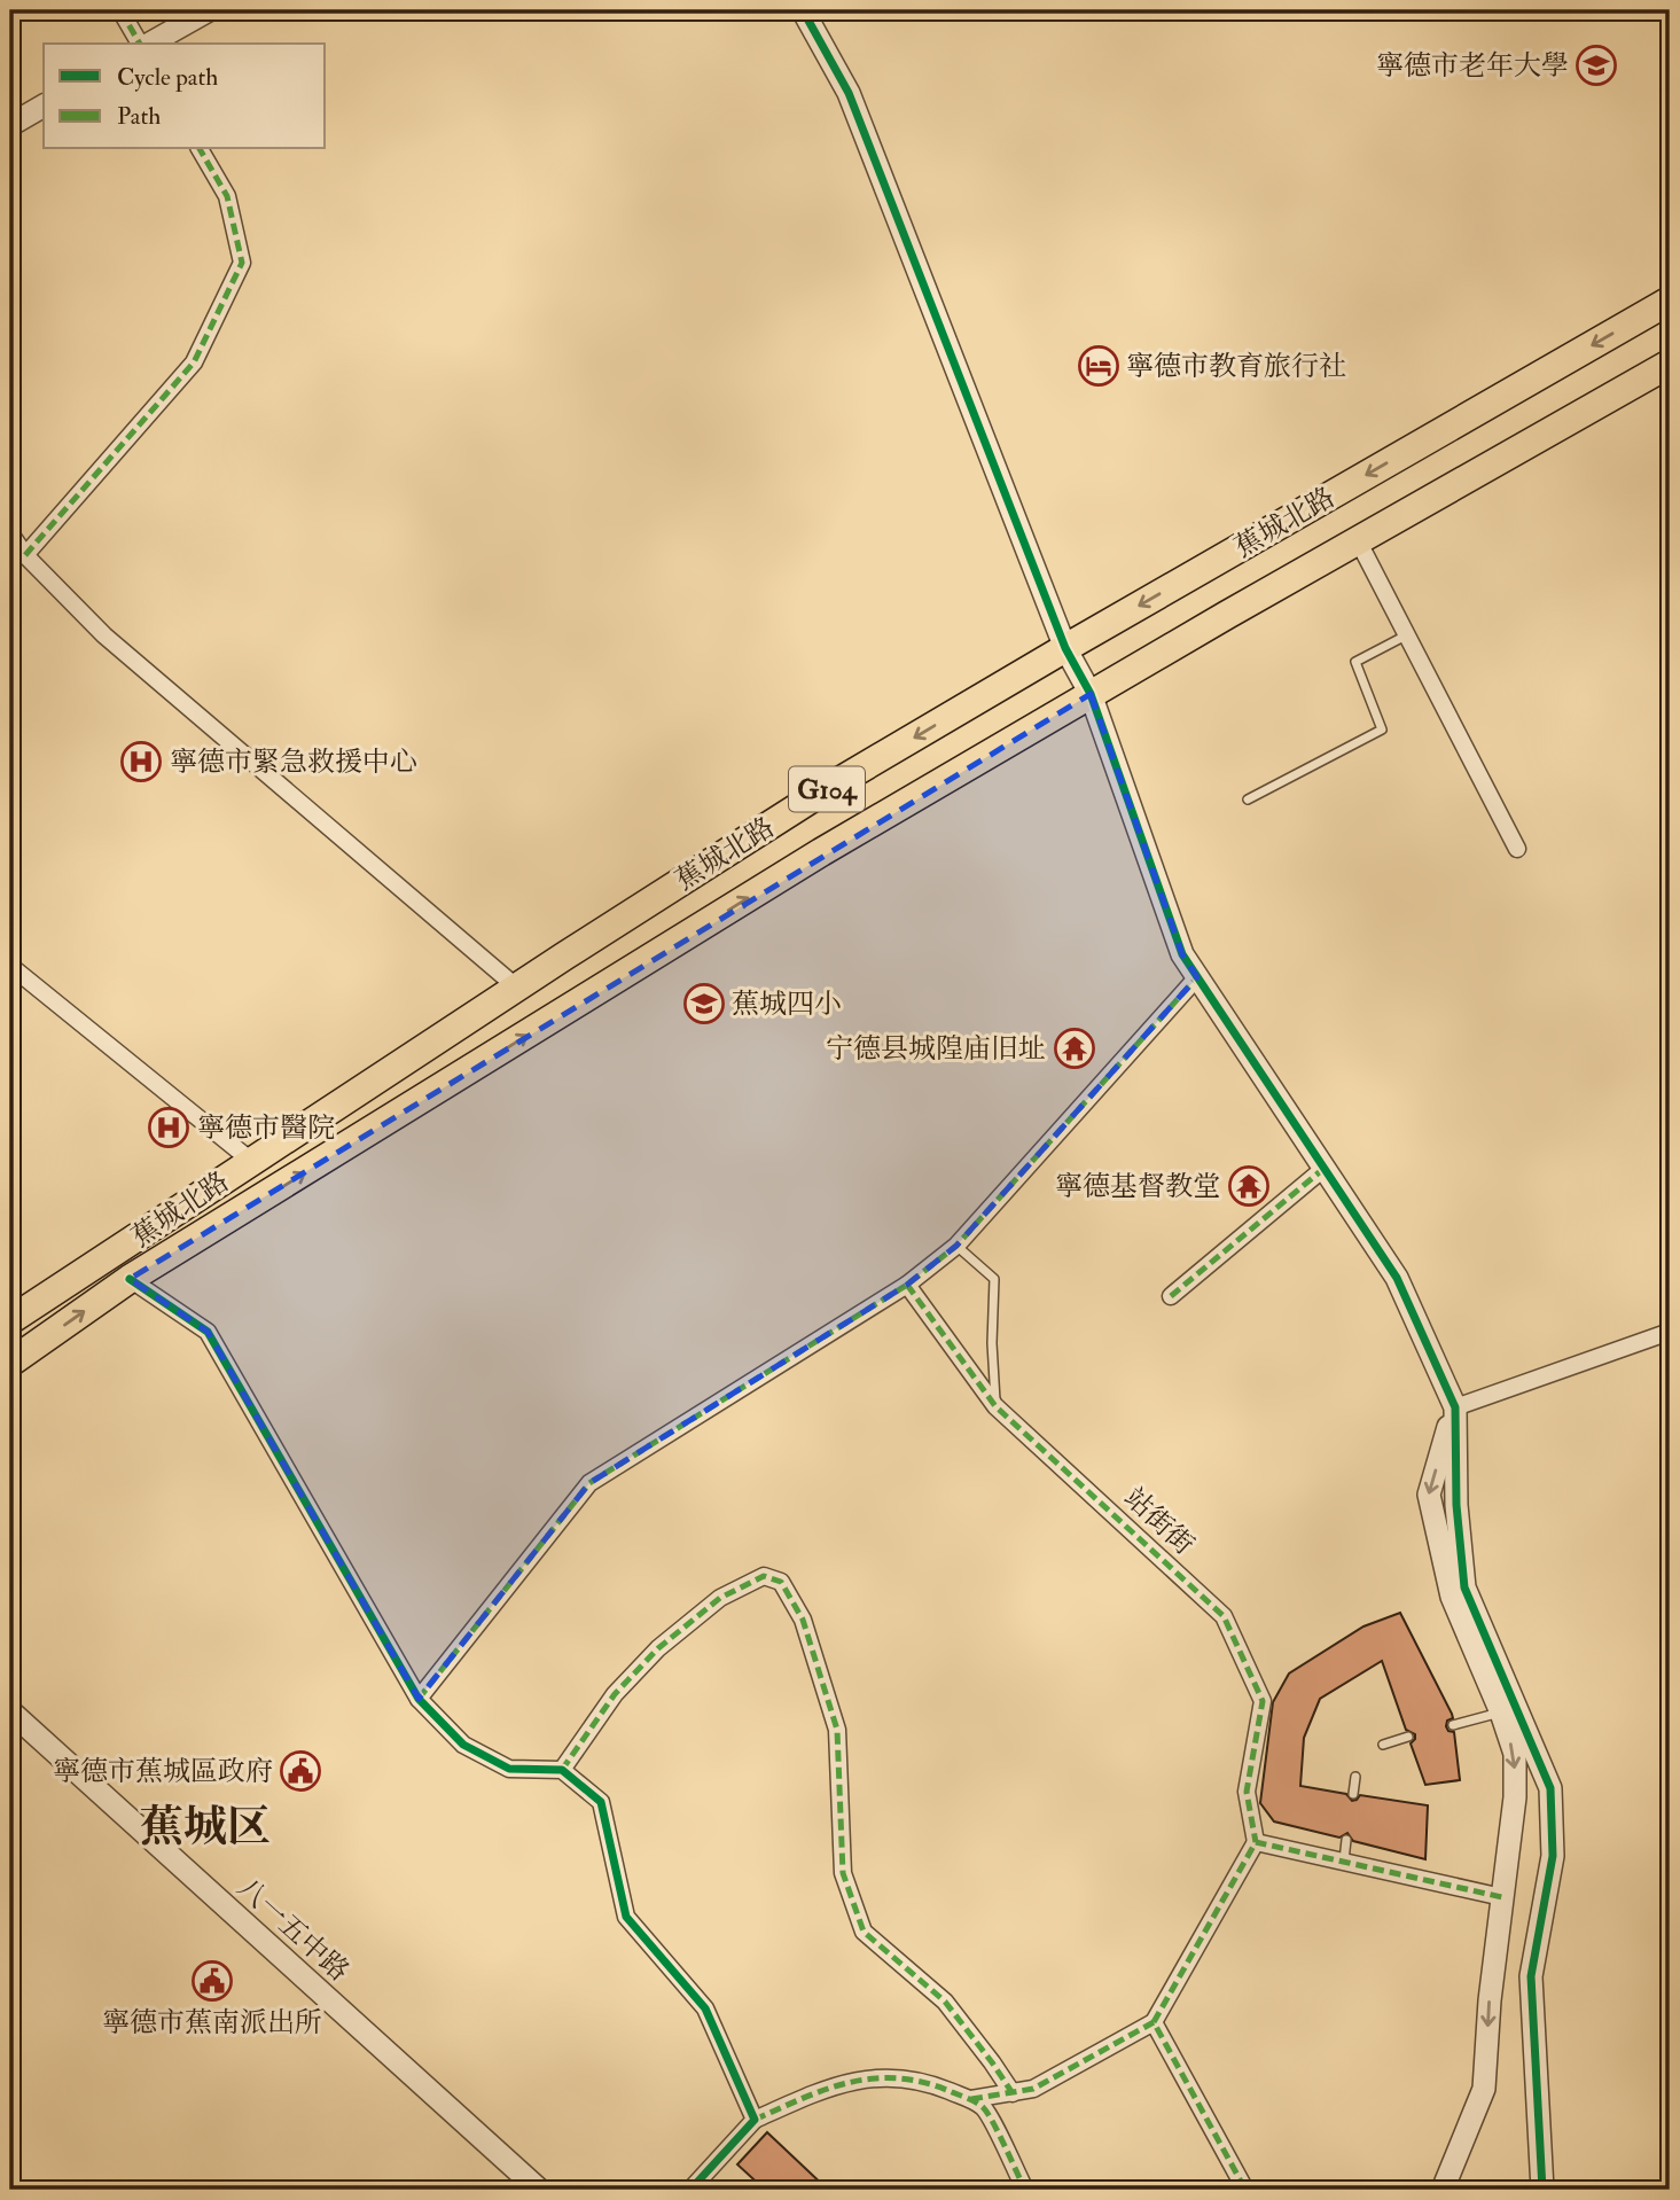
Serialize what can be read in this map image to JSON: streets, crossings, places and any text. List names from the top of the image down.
{
  "streets": {
    "highway": ["蕉城北路", "G104"],
    "street": ["站街街", "八一五中路"]
  },
  "districts": ["蕉城区"],
  "places": {
    "school or university": ["寧德市老年大學", "蕉城四小"],
    "hotel": ["寧德市教育旅行社"],
    "hospital": ["寧德市緊急救援中心", "寧德市醫院"],
    "temple": ["宁德县城隍庙旧址", "寧德基督教堂"],
    "public building": ["寧德市蕉城區政府", "寧德市蕉南派出所"]
  },
  "legend": ["Cycle path", "Path"]
}
